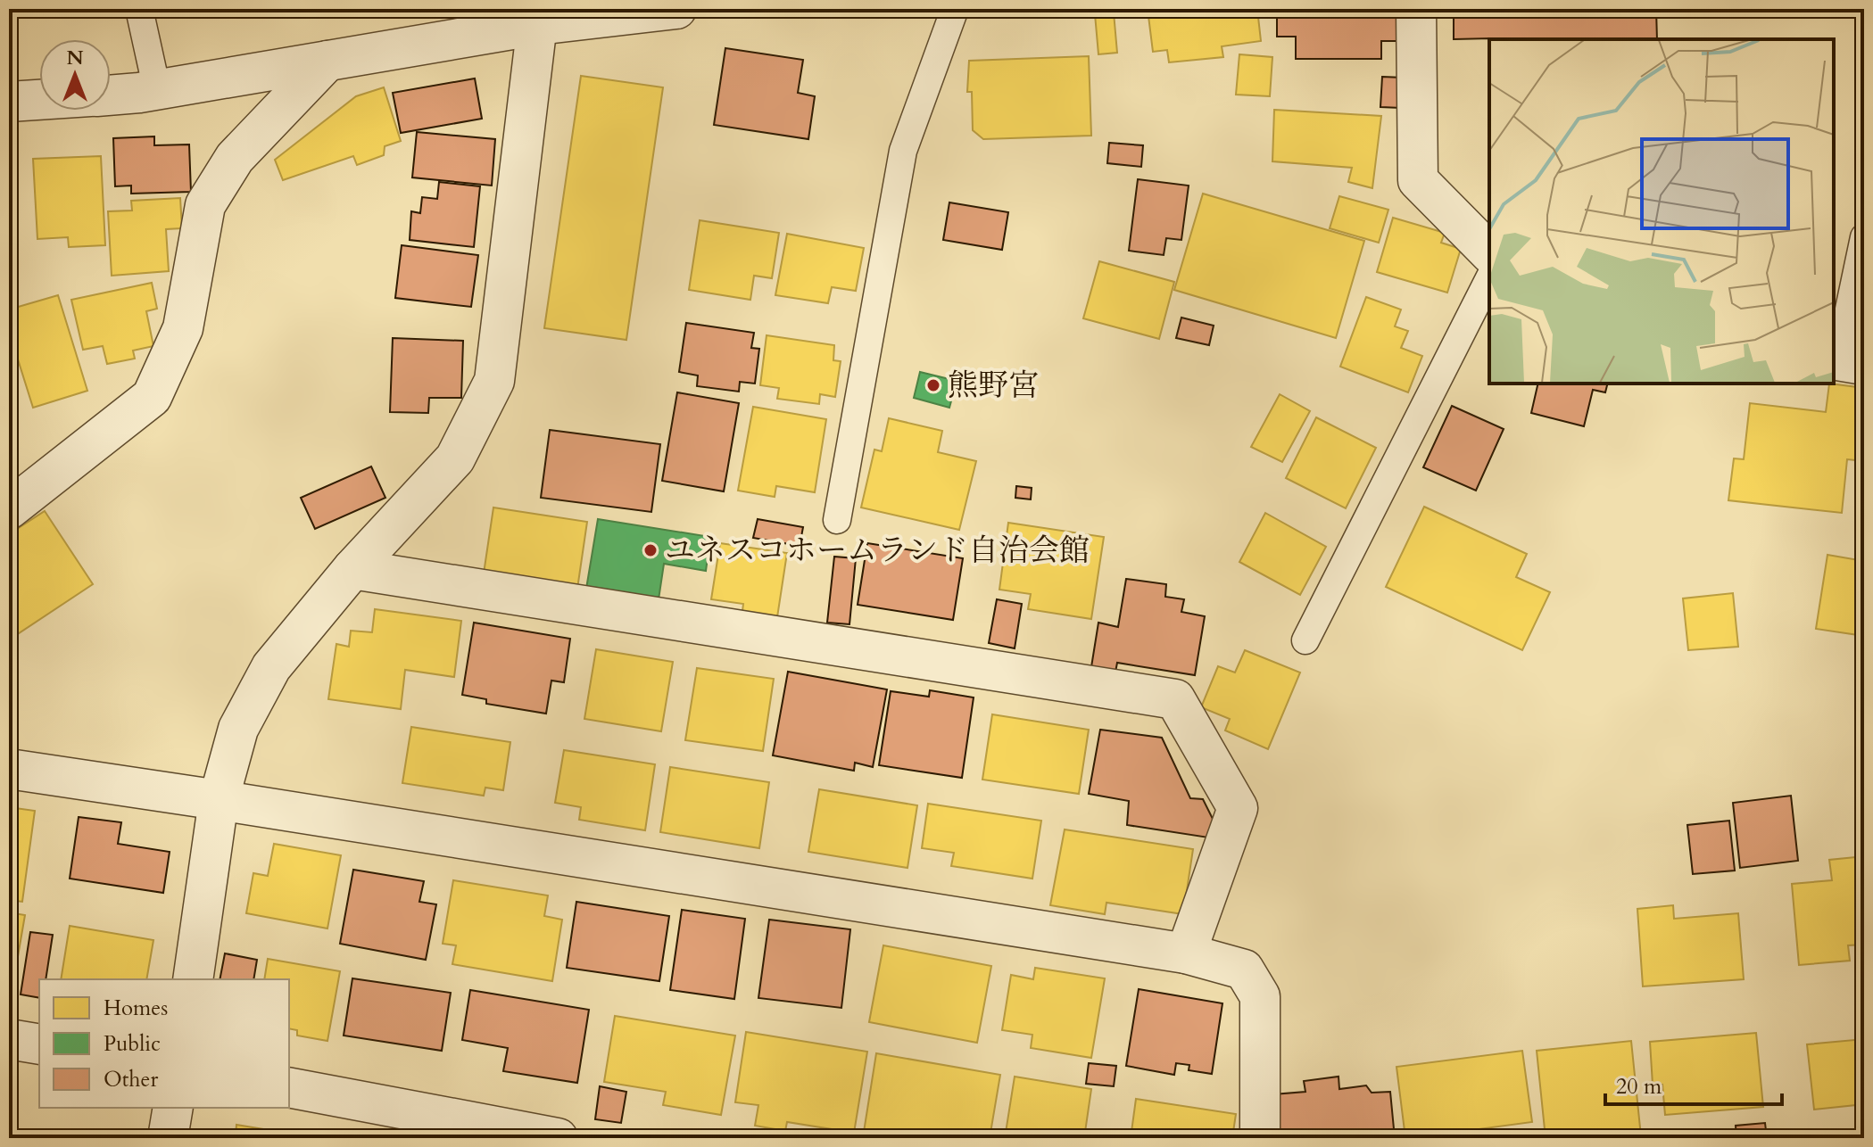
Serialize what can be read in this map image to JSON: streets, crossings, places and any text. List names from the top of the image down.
{
  "places": ["熊野宮", "ユネスコホームランド自治会館"],
  "legend": ["Homes", "Public", "Other"],
  "scale_bar": "20 m",
  "north": "top"
}
